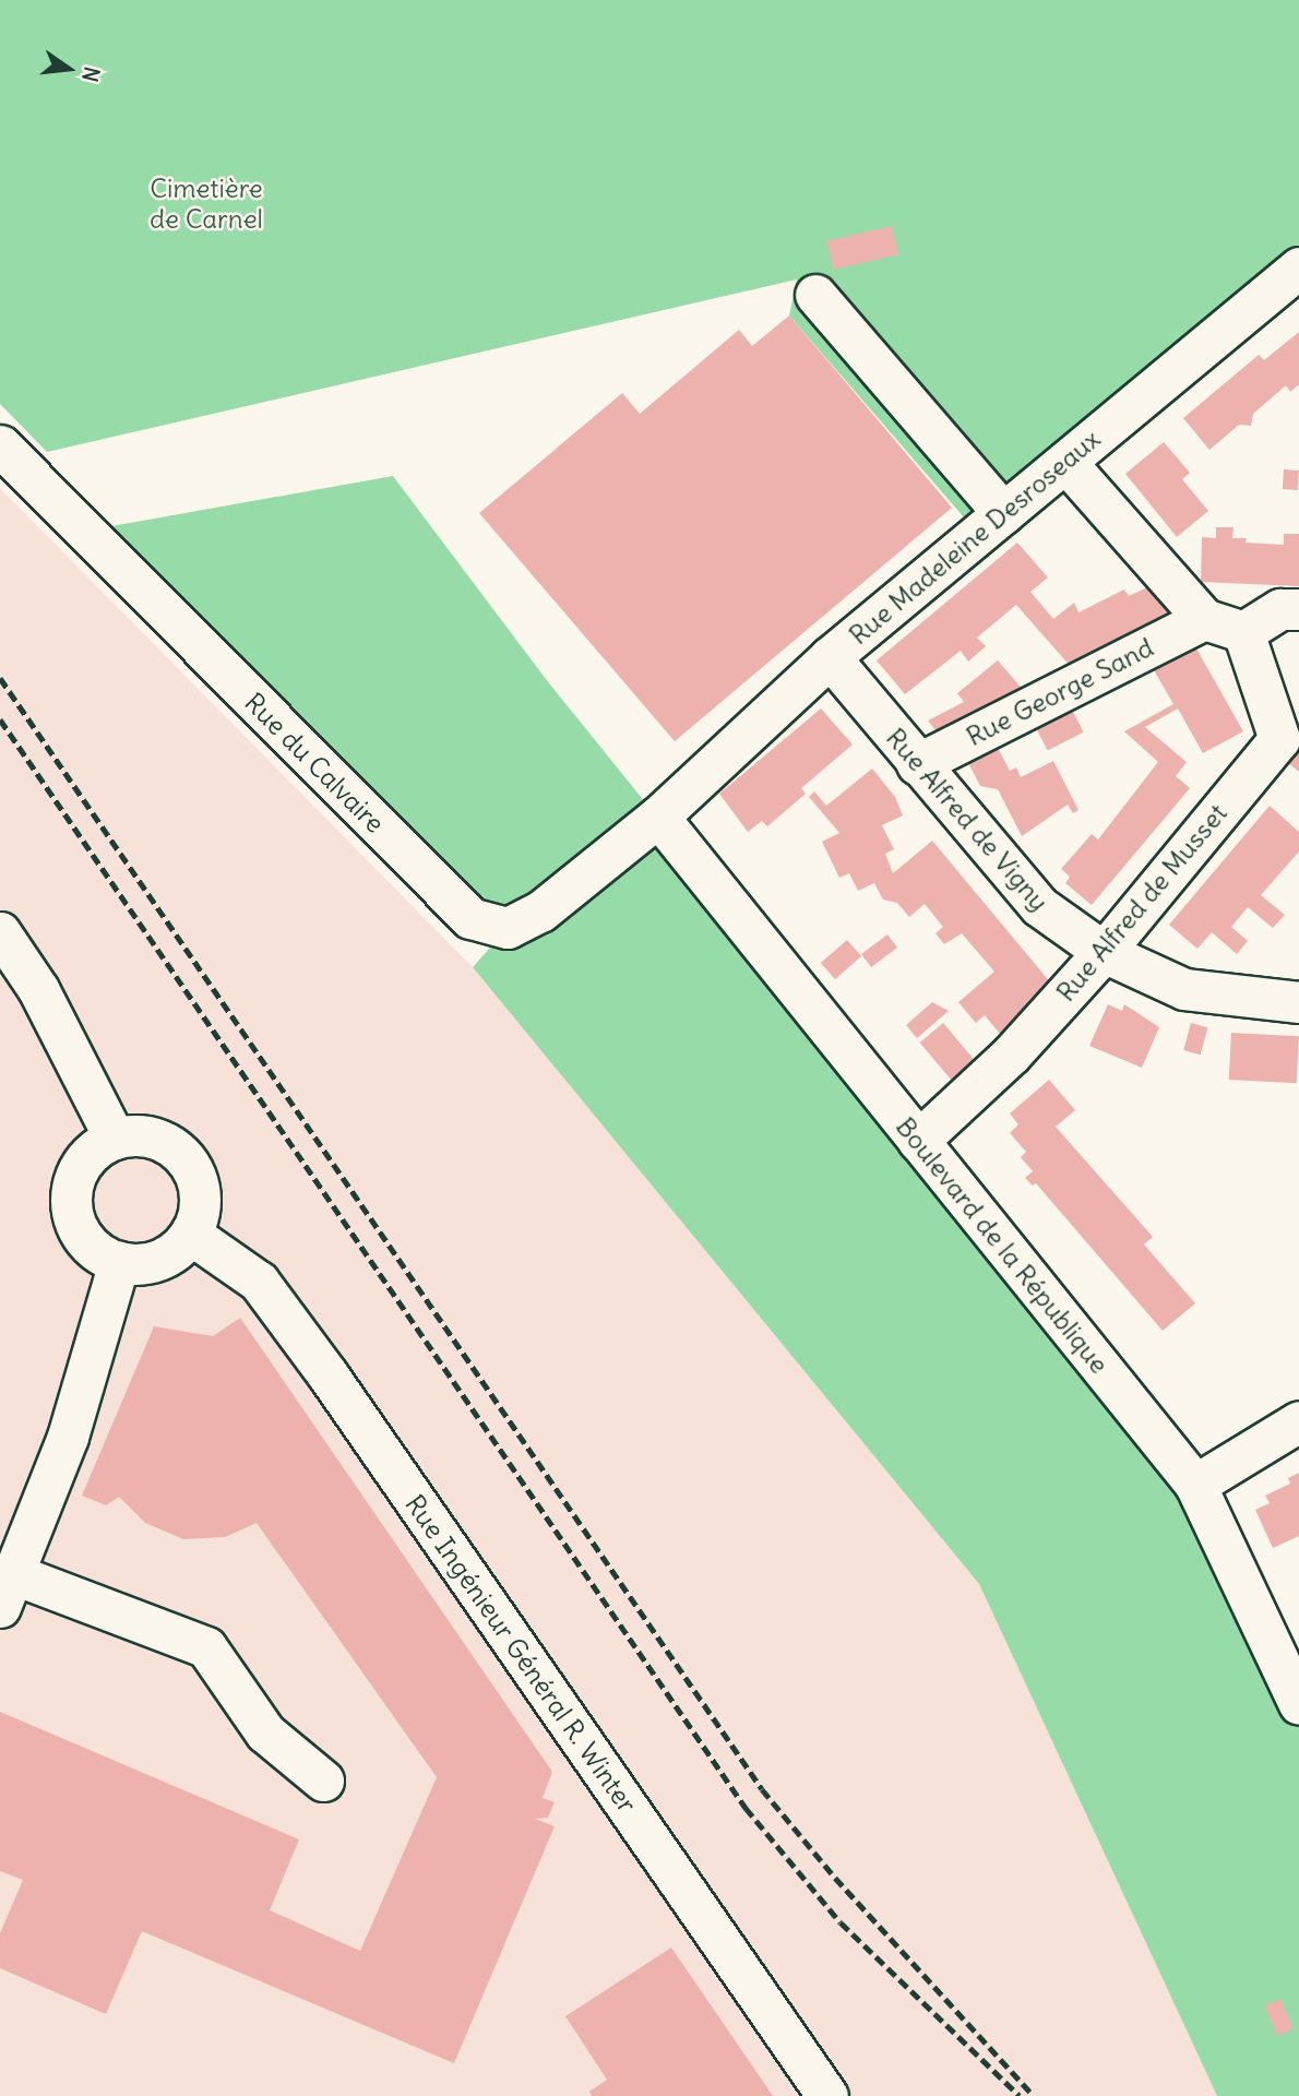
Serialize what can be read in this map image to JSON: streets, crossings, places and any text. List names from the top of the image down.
{
  "streets": {
    "street": [
      "Rue Madeleine Desroseaux",
      "Rue George Sand",
      "Rue du Calvaire",
      "Rue Alfred de Vigny",
      "Rue Alfred de Musset",
      "Boulevard de la République",
      "Rue Ingénieur Général R. Winter"
    ]
  },
  "crossings": [
    ["Rue Madeleine Desroseaux", "Rue du Calvaire"],
    ["Rue Madeleine Desroseaux", "Rue Alfred de Vigny"],
    ["Rue Madeleine Desroseaux", "Boulevard de la République"],
    ["Rue George Sand", "Rue Alfred de Vigny"],
    ["Rue du Calvaire", "Boulevard de la République"],
    ["Rue Alfred de Vigny", "Rue Alfred de Musset"],
    ["Rue Alfred de Musset", "Boulevard de la République"]
  ],
  "parks": ["Cimetière de Carnel"],
  "north": "right"
}
